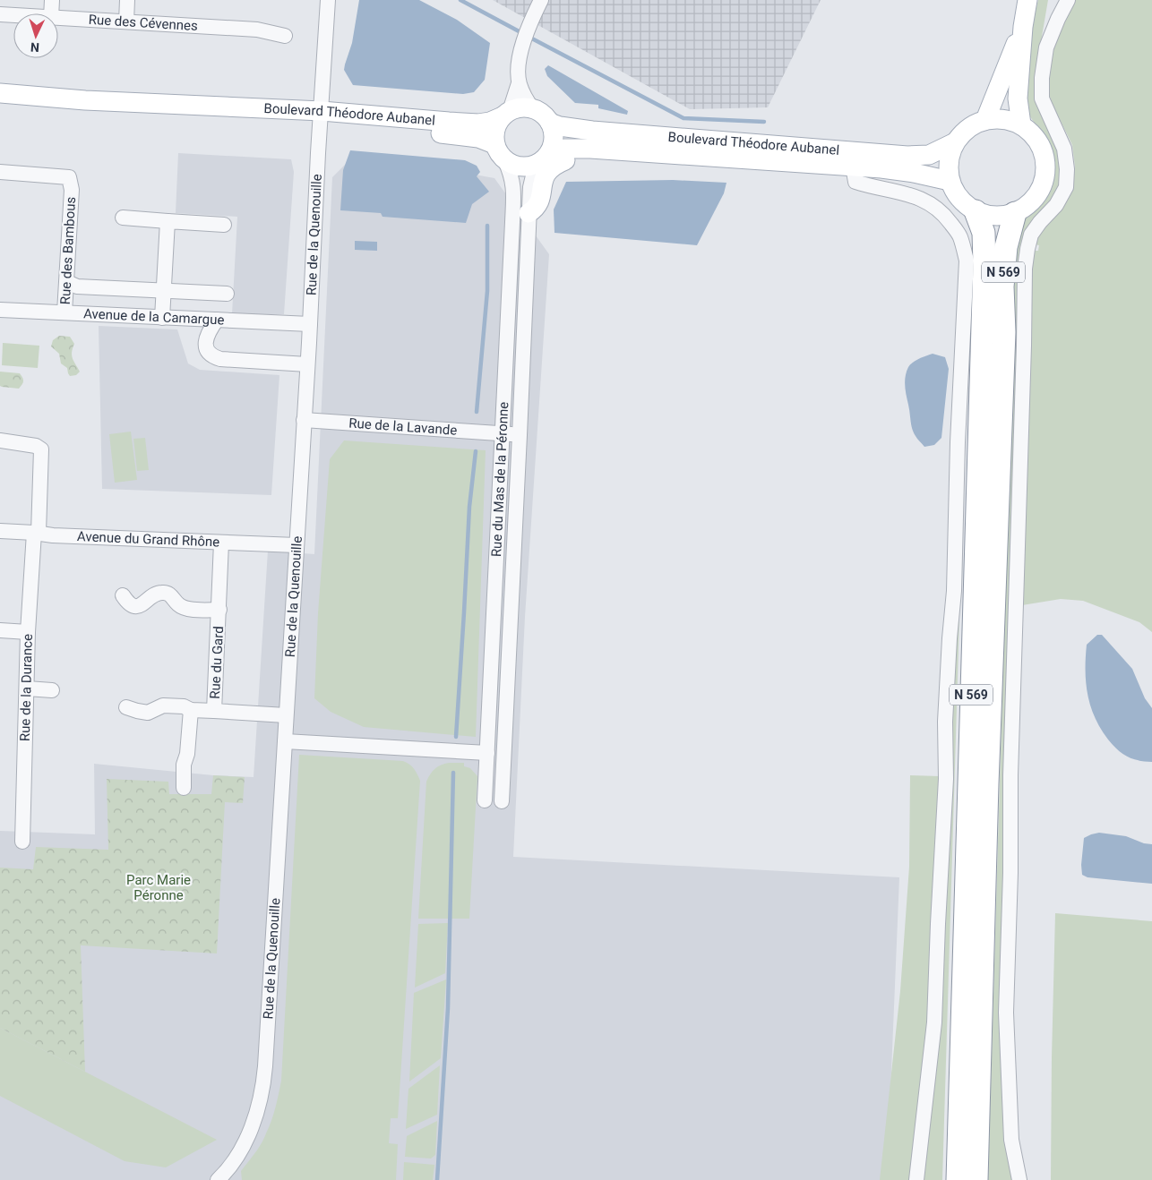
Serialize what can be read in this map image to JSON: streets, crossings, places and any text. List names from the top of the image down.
{
  "streets": {
    "highway": ["N 569"],
    "main road": ["Boulevard Théodore Aubanel"],
    "street": [
      "Rue des Cévennes",
      "Rue de la Quenouille",
      "Rue des Bambous",
      "Avenue de la Camargue",
      "Rue de la Lavande",
      "Rue du Mas de la Péronne",
      "Avenue du Grand Rhône",
      "Rue du Gard",
      "Rue de la Durance"
    ]
  },
  "crossings": [
    ["Boulevard Théodore Aubanel", "Rue de la Quenouille"],
    ["Boulevard Théodore Aubanel", "N 569"],
    ["Boulevard Théodore Aubanel", "Rue du Mas de la Péronne"],
    ["Rue de la Quenouille", "Avenue de la Camargue"],
    ["Rue de la Quenouille", "Rue de la Lavande"],
    ["Rue de la Quenouille", "Avenue du Grand Rhône"],
    ["Rue de la Quenouille", "Rue du Gard"],
    ["Rue des Bambous", "Avenue de la Camargue"],
    ["Rue de la Lavande", "Rue du Mas de la Péronne"],
    ["Avenue du Grand Rhône", "Rue du Gard"],
    ["Avenue du Grand Rhône", "Rue de la Durance"]
  ],
  "parks": ["Parc Marie Péronne"],
  "north": "bottom"
}
